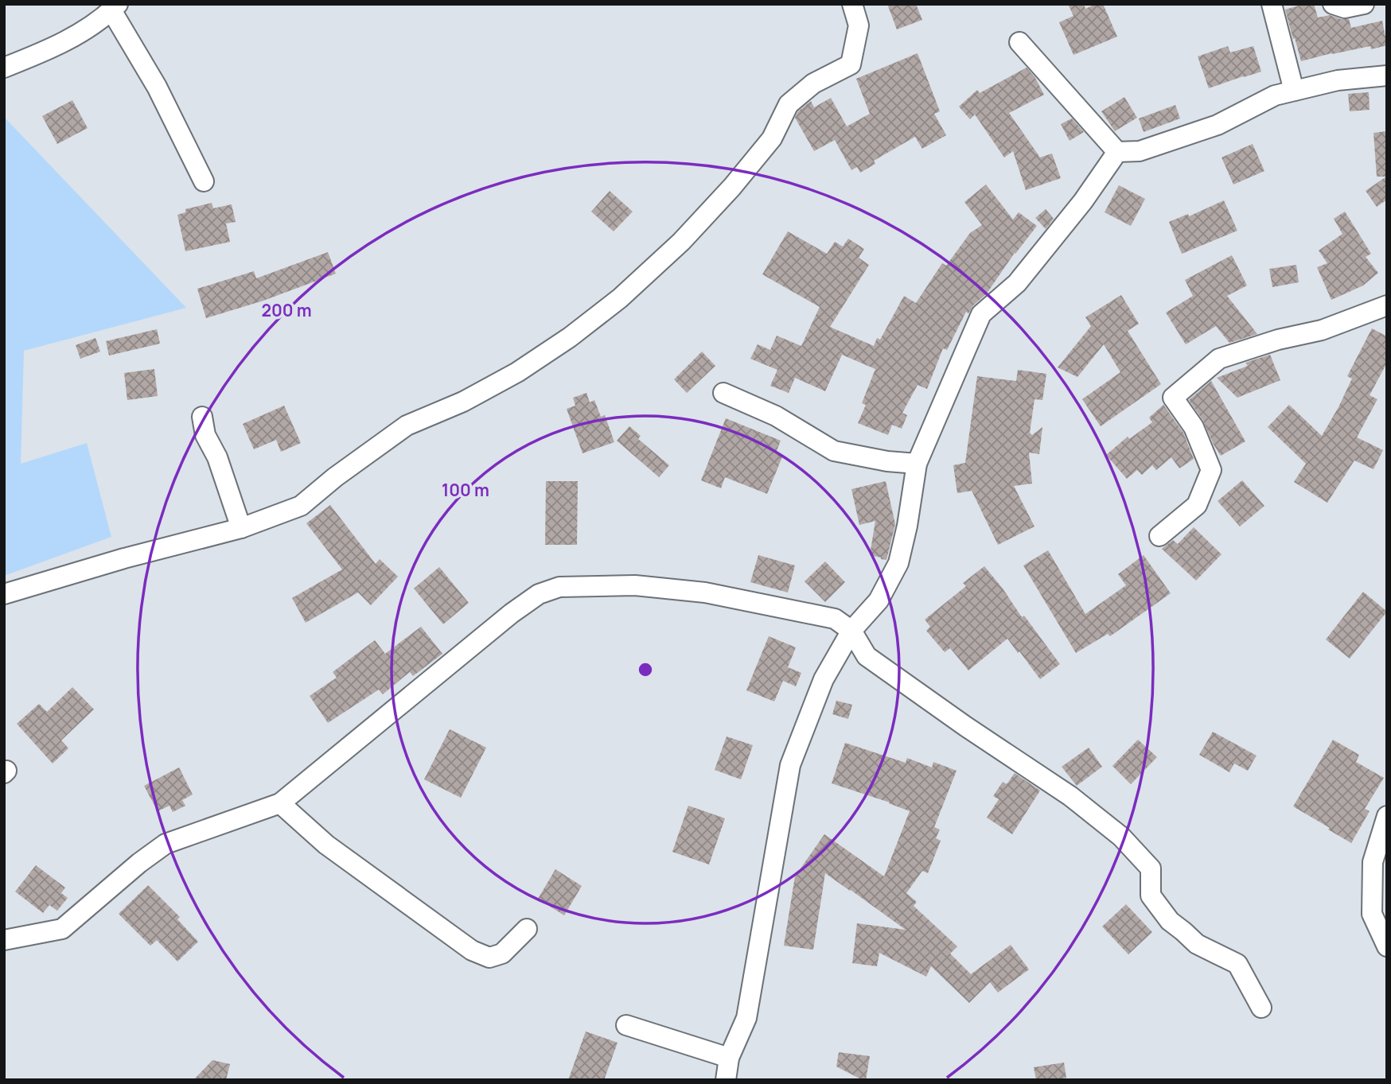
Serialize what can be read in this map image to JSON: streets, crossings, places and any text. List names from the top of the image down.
{
  "rings": ["200 m", "100 m"]
}
